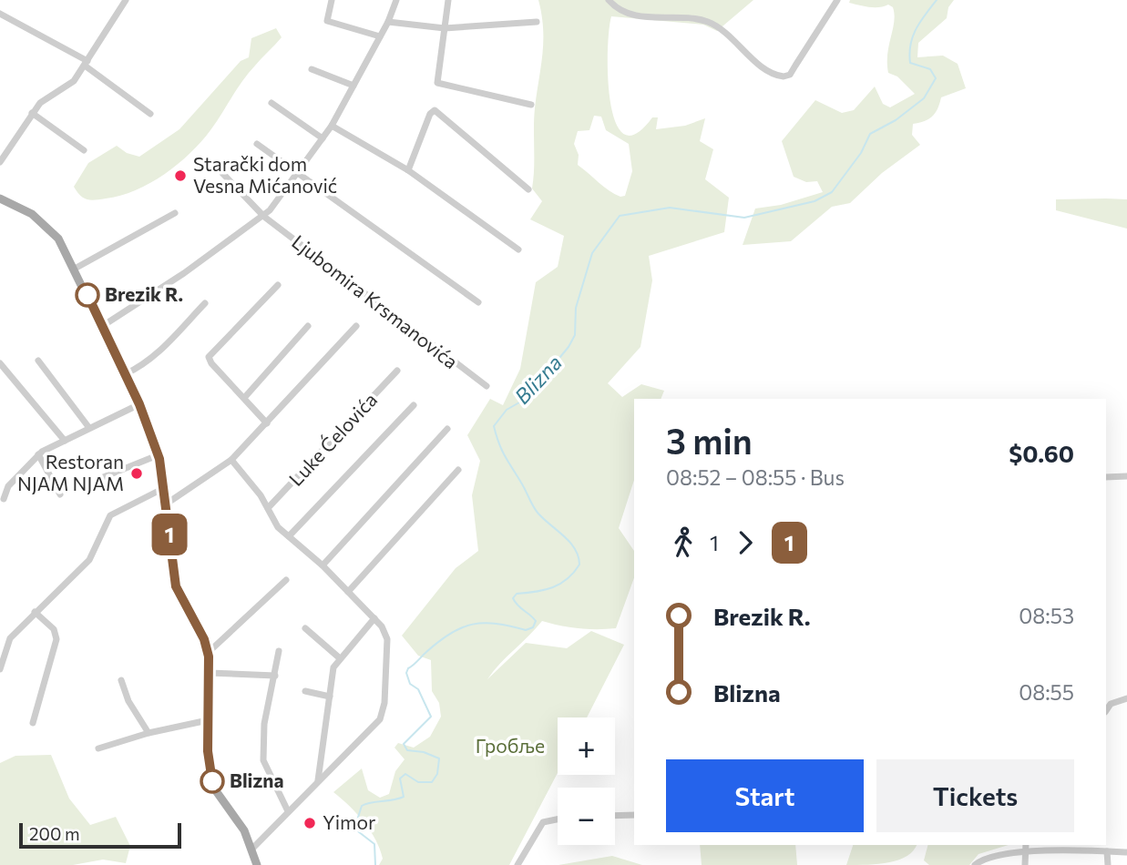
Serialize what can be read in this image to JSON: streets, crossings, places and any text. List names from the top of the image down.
{
  "streets": {
    "street": ["Ljubomira Krsmanovića", "Luke Ćelovića"]
  },
  "water": ["Blizna"],
  "parks": ["Гробље"],
  "places": [
    "Starački dom Vesna Mićanović",
    "Brezik R.",
    "Restoran NJAM NJAM",
    "Blizna",
    "Yimor"
  ],
  "lines": ["bus line 1"],
  "scale_bar": "200 m",
  "page": {
    "on_map": "1",
    "heading": ["3 min", "08:52 – 08:55 · Bus", "$0.60"],
    "legs": ["1", "1"],
    "list": [
      {
        "name": "Brezik R.",
        "value": "08:53"
      },
      {
        "name": "Blizna",
        "value": "08:55"
      }
    ],
    "map_buttons": ["+", "−"],
    "buttons": ["Start", "Tickets"],
    "scale": "200 m"
  }
}
